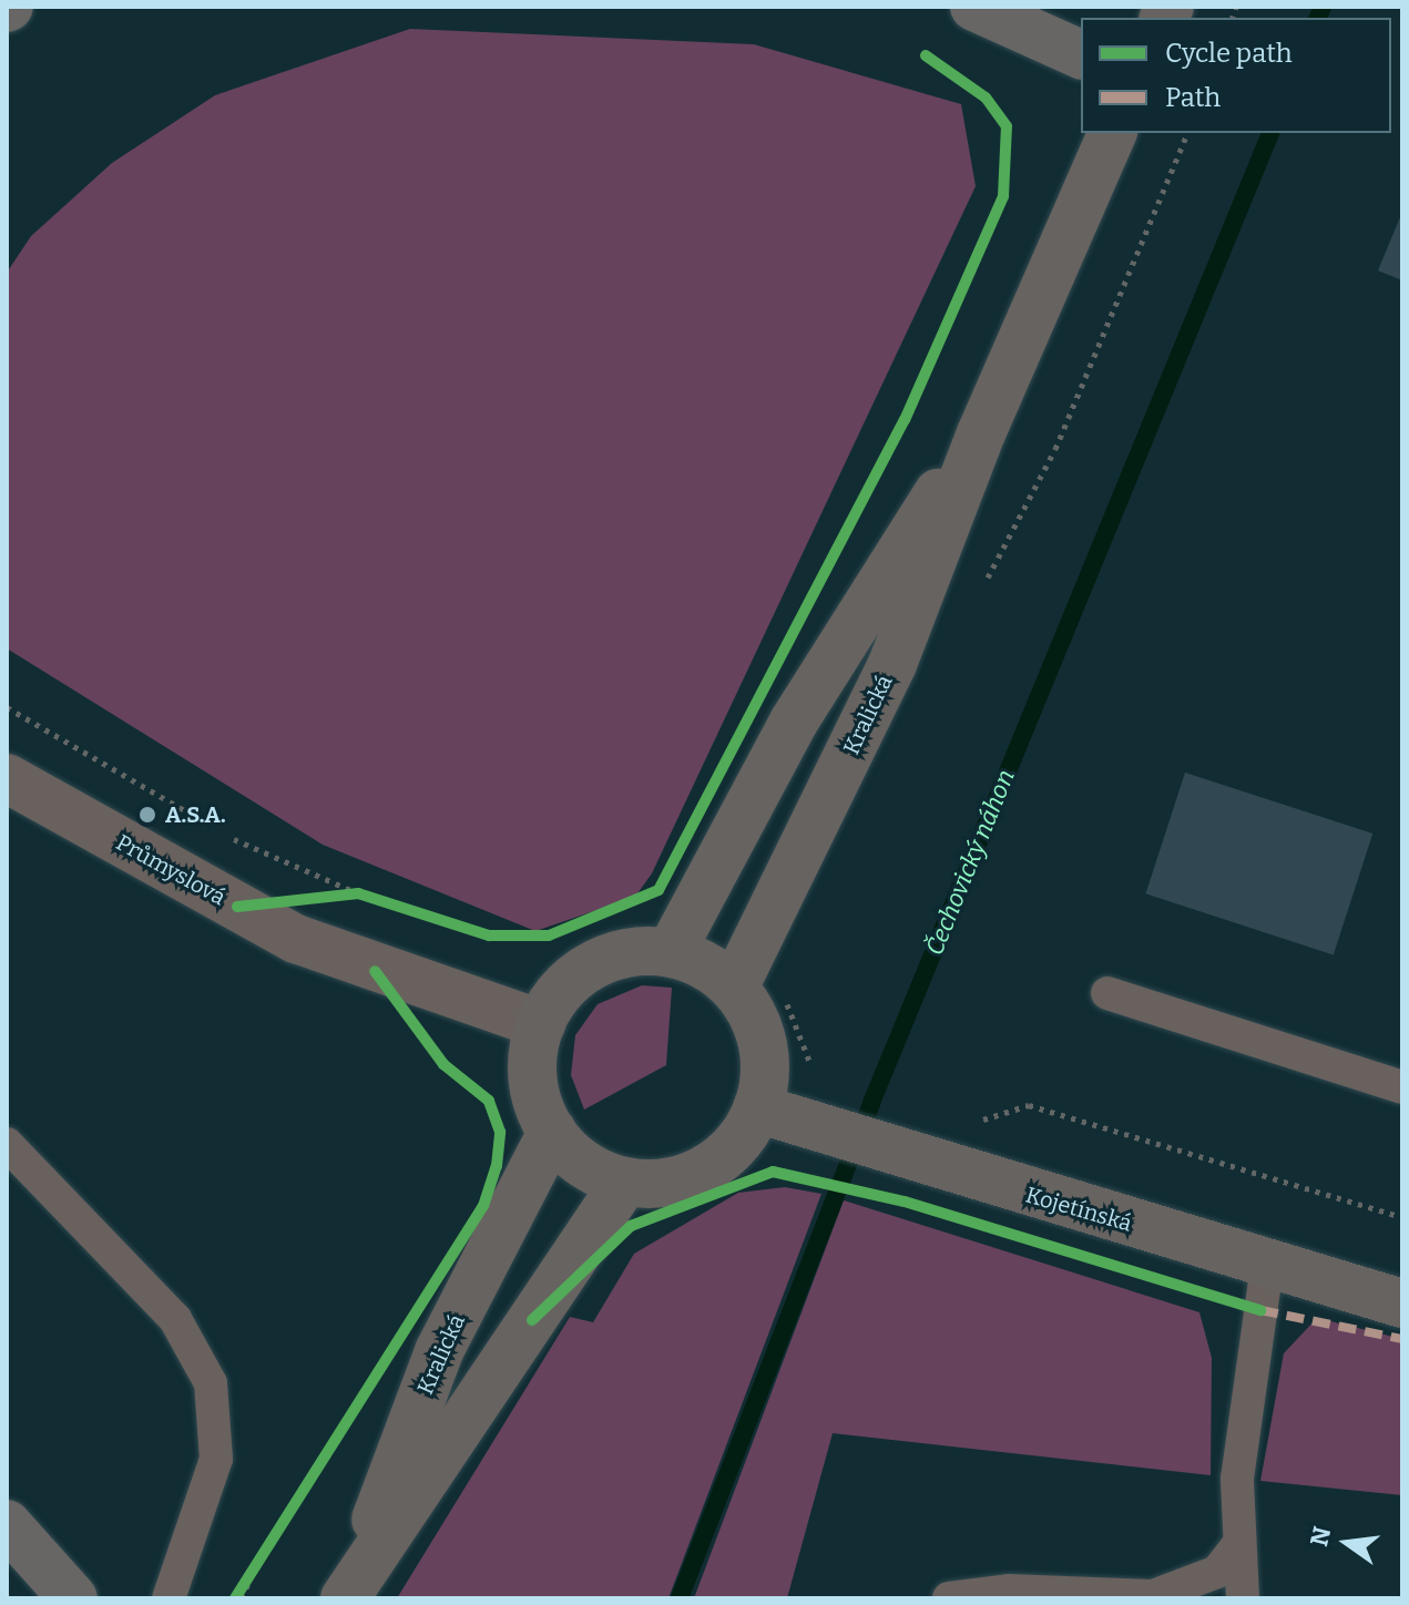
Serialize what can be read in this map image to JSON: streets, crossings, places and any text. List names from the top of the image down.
{
  "streets": {
    "main road": ["Kralická", "Kojetínská"],
    "street": ["Průmyslová"]
  },
  "crossings": [
    ["Kralická", "Průmyslová"],
    ["Kralická", "Kojetínská"],
    ["Průmyslová", "Kojetínská"]
  ],
  "water": ["Čechovický náhon"],
  "places": ["A.S.A."],
  "legend": ["Cycle path", "Path"],
  "north": "left"
}
